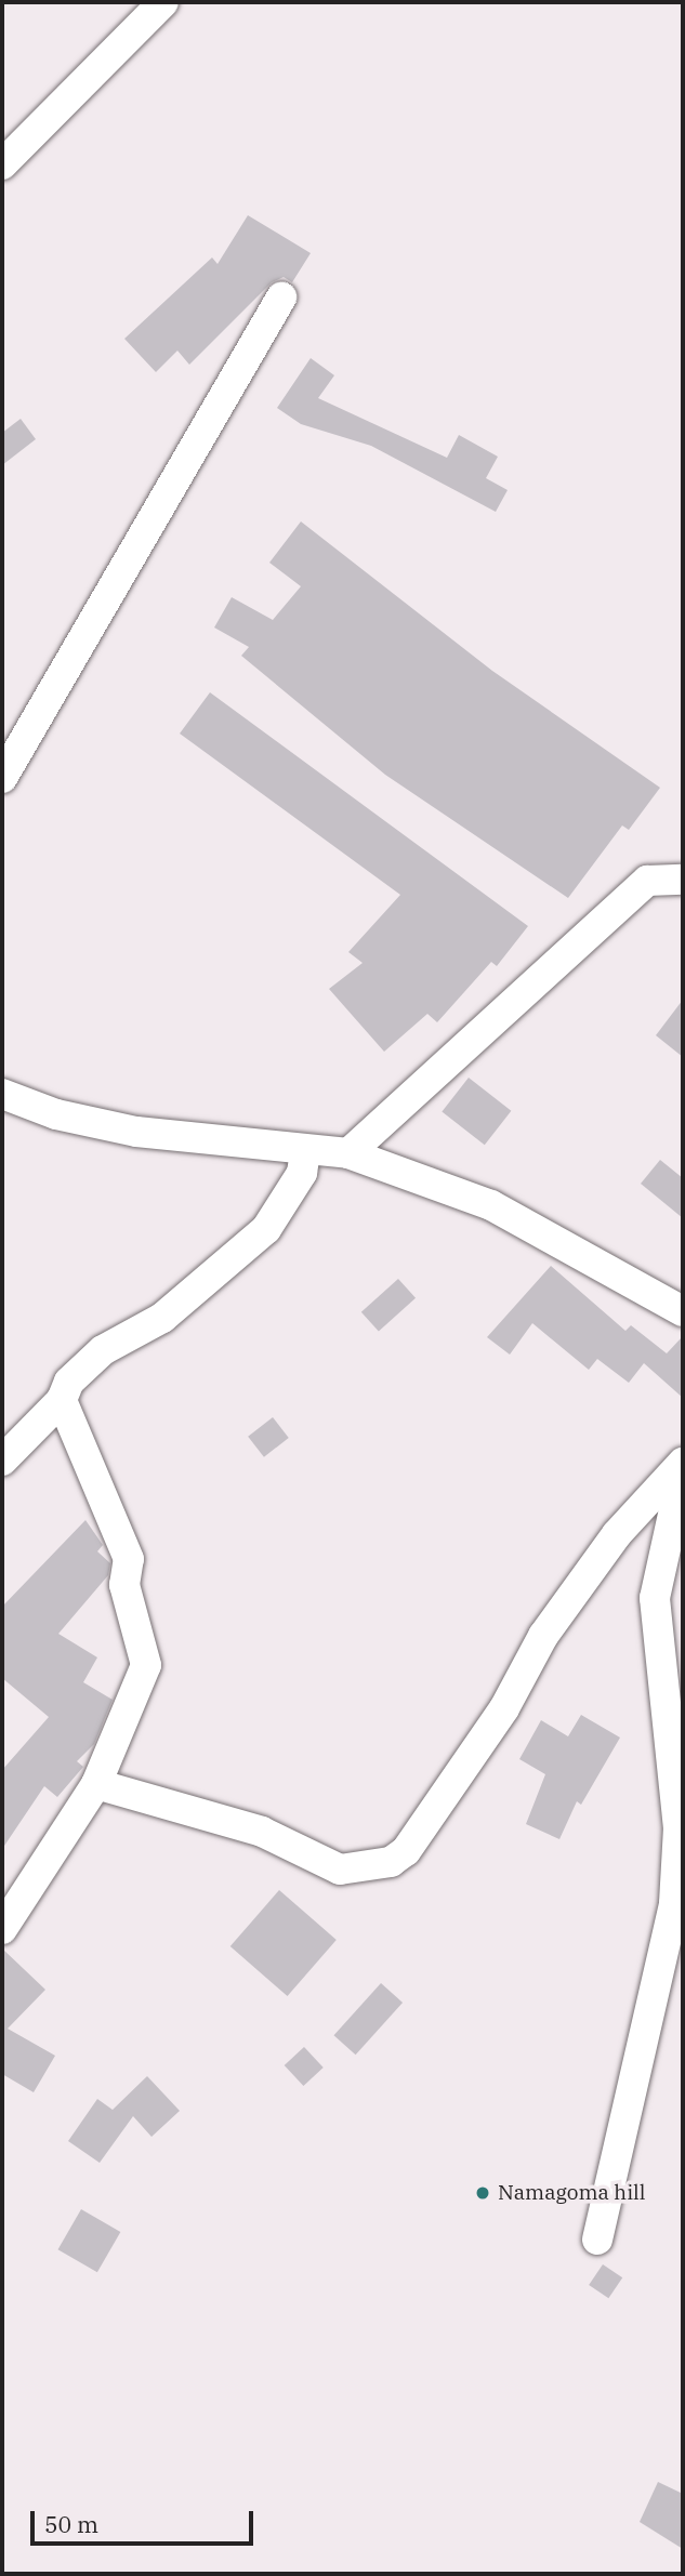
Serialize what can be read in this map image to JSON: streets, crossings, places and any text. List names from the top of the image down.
{
  "places": ["Namagoma hill"],
  "scale_bar": "50 m"
}
